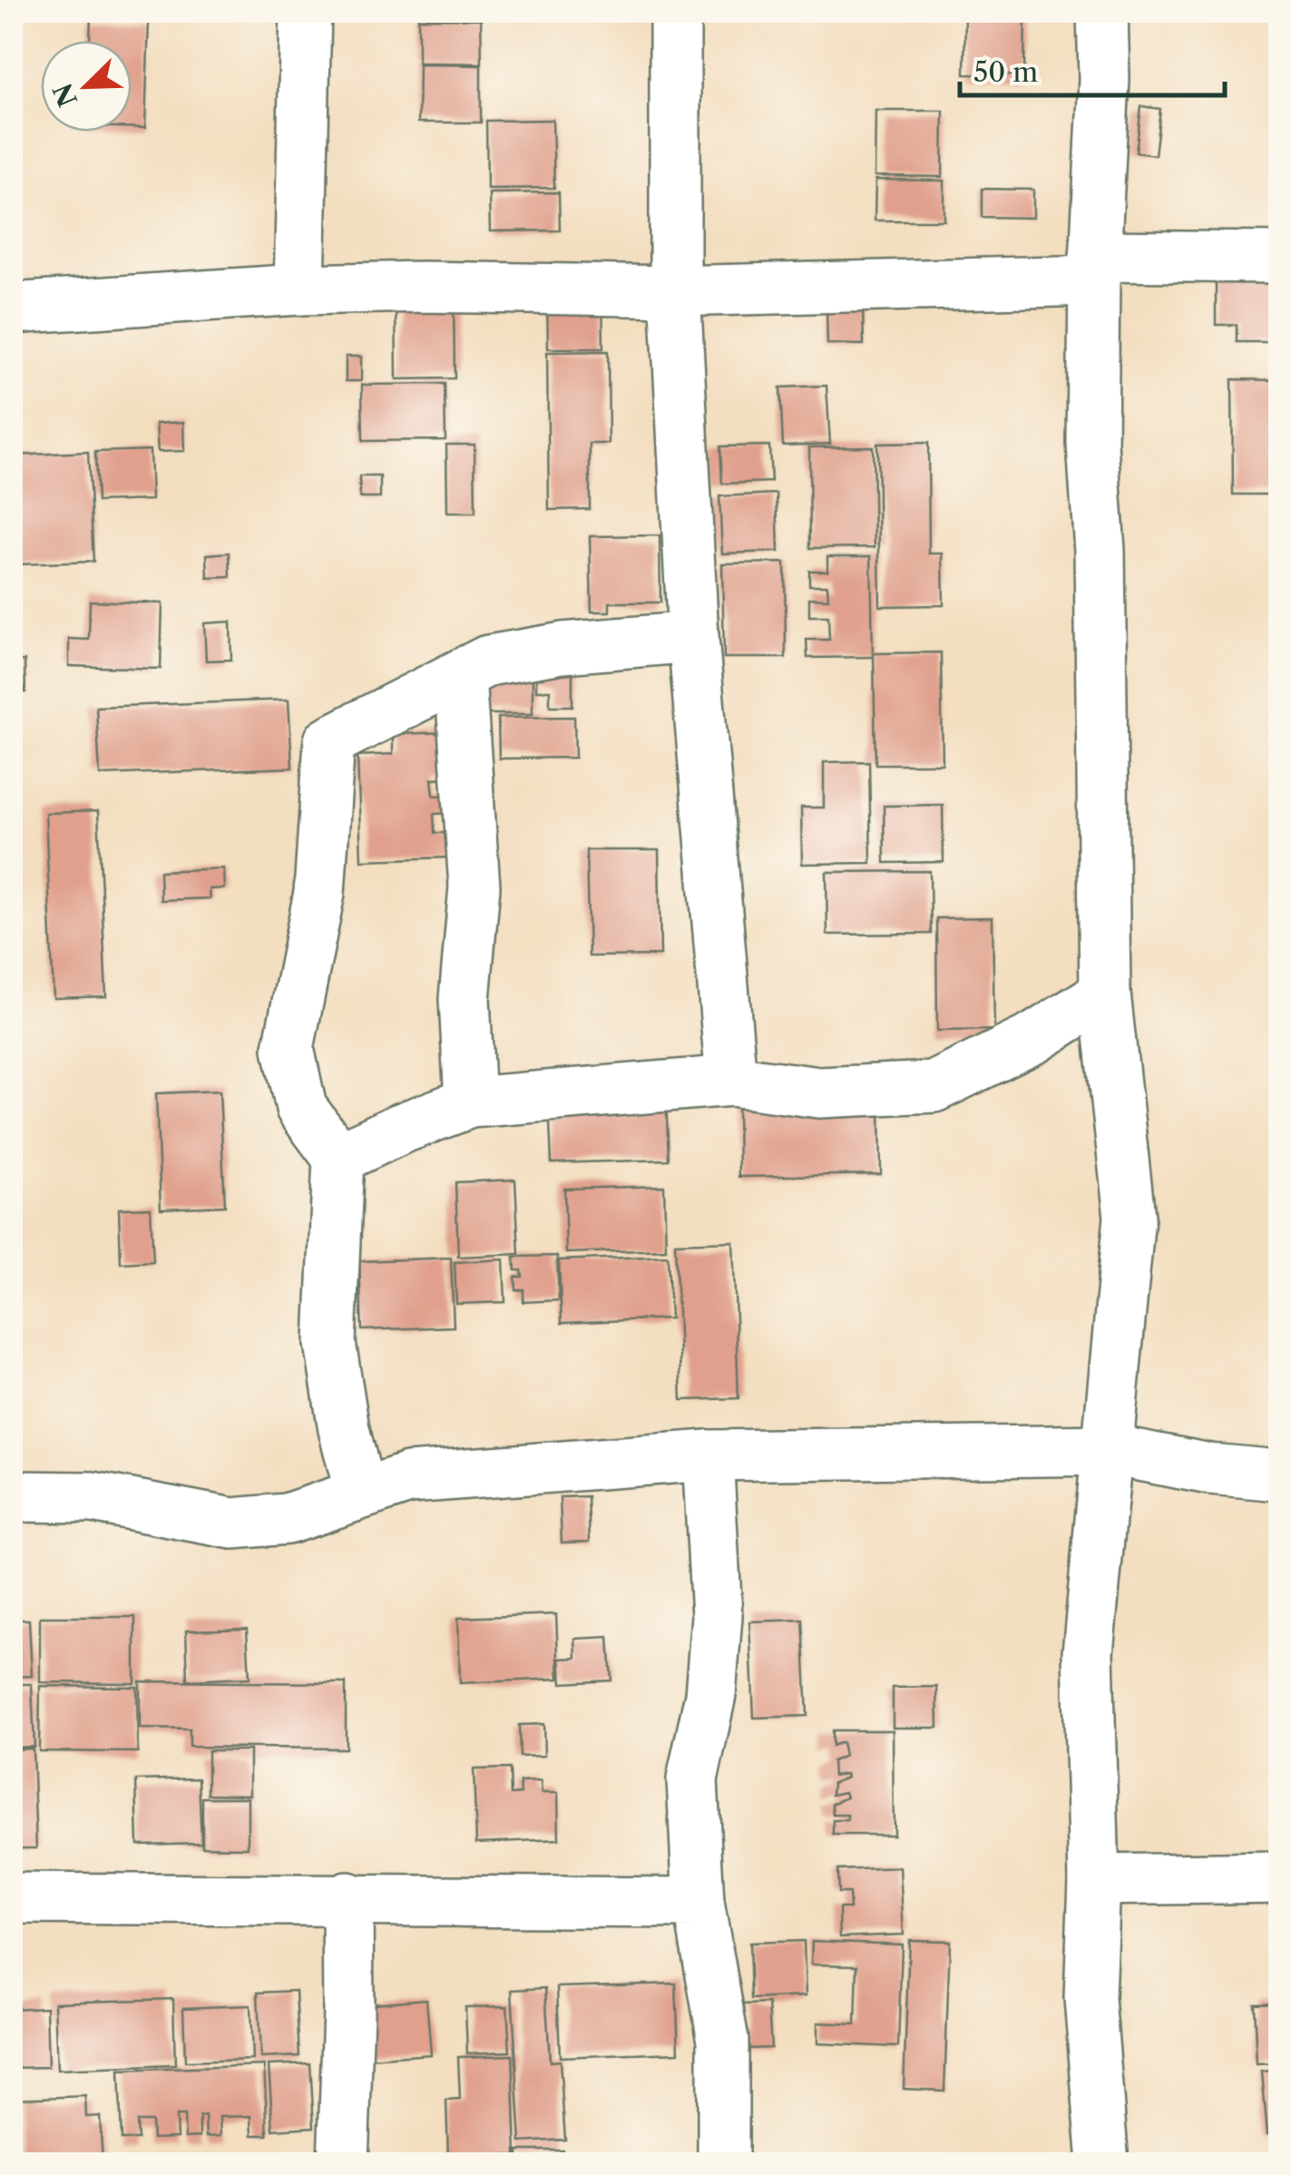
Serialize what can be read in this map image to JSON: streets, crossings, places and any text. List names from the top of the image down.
{
  "scale_bar": "50 m",
  "north": "bottom left"
}
